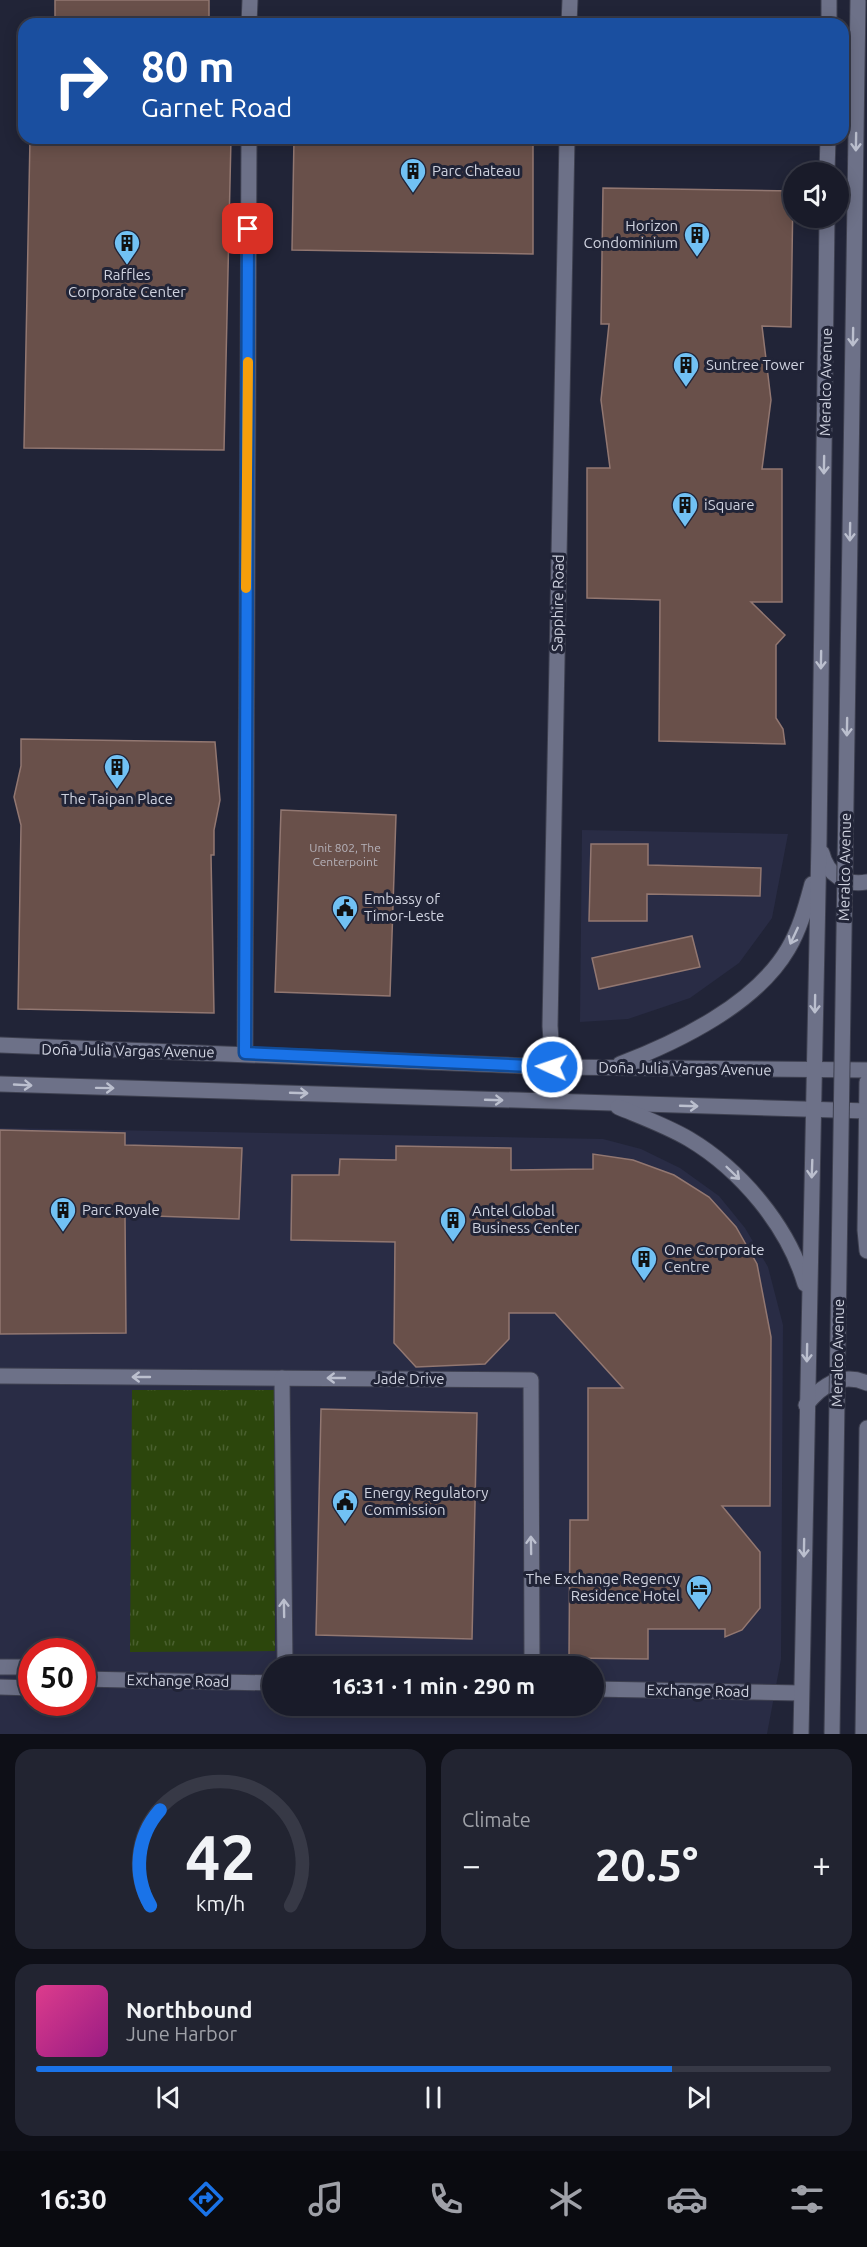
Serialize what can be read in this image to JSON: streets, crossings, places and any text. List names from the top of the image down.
{
  "streets": {
    "main road": [
      "Meralco Avenue",
      "Sapphire Road",
      "Doña Julia Vargas Avenue",
      "Jade Drive",
      "Exchange Road"
    ]
  },
  "crossings": [
    ["Meralco Avenue", "Doña Julia Vargas Avenue"],
    ["Meralco Avenue", "Exchange Road"],
    ["Sapphire Road", "Doña Julia Vargas Avenue"]
  ],
  "one_way": ["Meralco Avenue"],
  "places": {
    "building": [
      "Parc Chateau",
      "Horizon Condominium",
      "Raffles Corporate Center",
      "Suntree Tower",
      "iSquare",
      "The Taipan Place",
      "Parc Royale",
      "Antel Global Business Center",
      "One Corporate Centre"
    ],
    "public building": ["Embassy of Timor-Leste", "Energy Regulatory Commission"],
    "hotel": ["The Exchange Regency Residence Hotel"]
  },
  "house_numbers": ["Unit 802, The Centerpoint"],
  "page": {
    "turn": ["80 m", "Garnet Road"],
    "limit": "50",
    "trip": "16:31 · 1 min · 290 m",
    "tile": "Climate",
    "heat": ["−", "20.5°", "+"],
    "song": ["Northbound", "June Harbor"],
    "tabs": "16:30",
    "gauge": ["42", "km/h"]
  }
}
